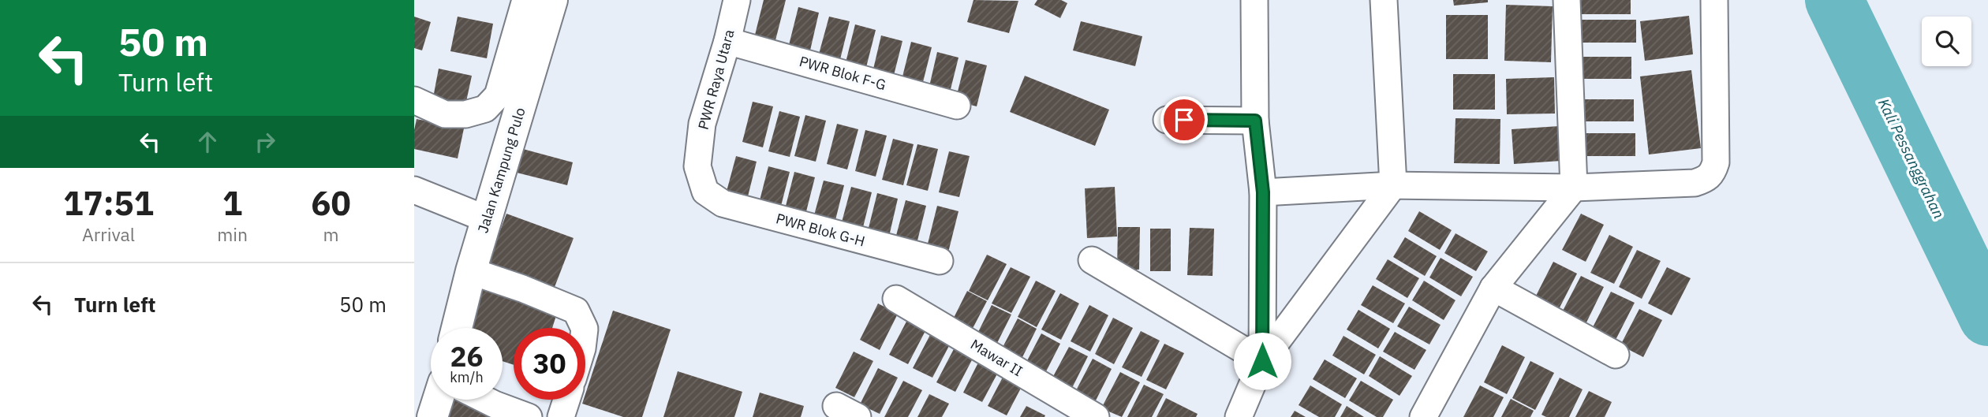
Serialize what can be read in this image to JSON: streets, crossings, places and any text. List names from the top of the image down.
{
  "streets": {
    "street": [
      "PWR Blok F-G",
      "PWR Raya Utara",
      "Jalan Kampung Pulo",
      "PWR Blok G-H",
      "Mawar II"
    ]
  },
  "crossings": [
    ["PWR Blok F-G", "PWR Raya Utara"],
    ["PWR Raya Utara", "PWR Blok G-H"]
  ],
  "water": ["Kali Pessanggrahan"],
  "page": {
    "turn": ["50 m", "Turn left"],
    "eta": [
      "17:51",
      "Arrival",
      "1",
      "min",
      "60",
      "m"
    ],
    "list": [
      {
        "name": "Turn left",
        "value": "50 m"
      }
    ],
    "speed": "26 km/h",
    "limit": "30"
  }
}
